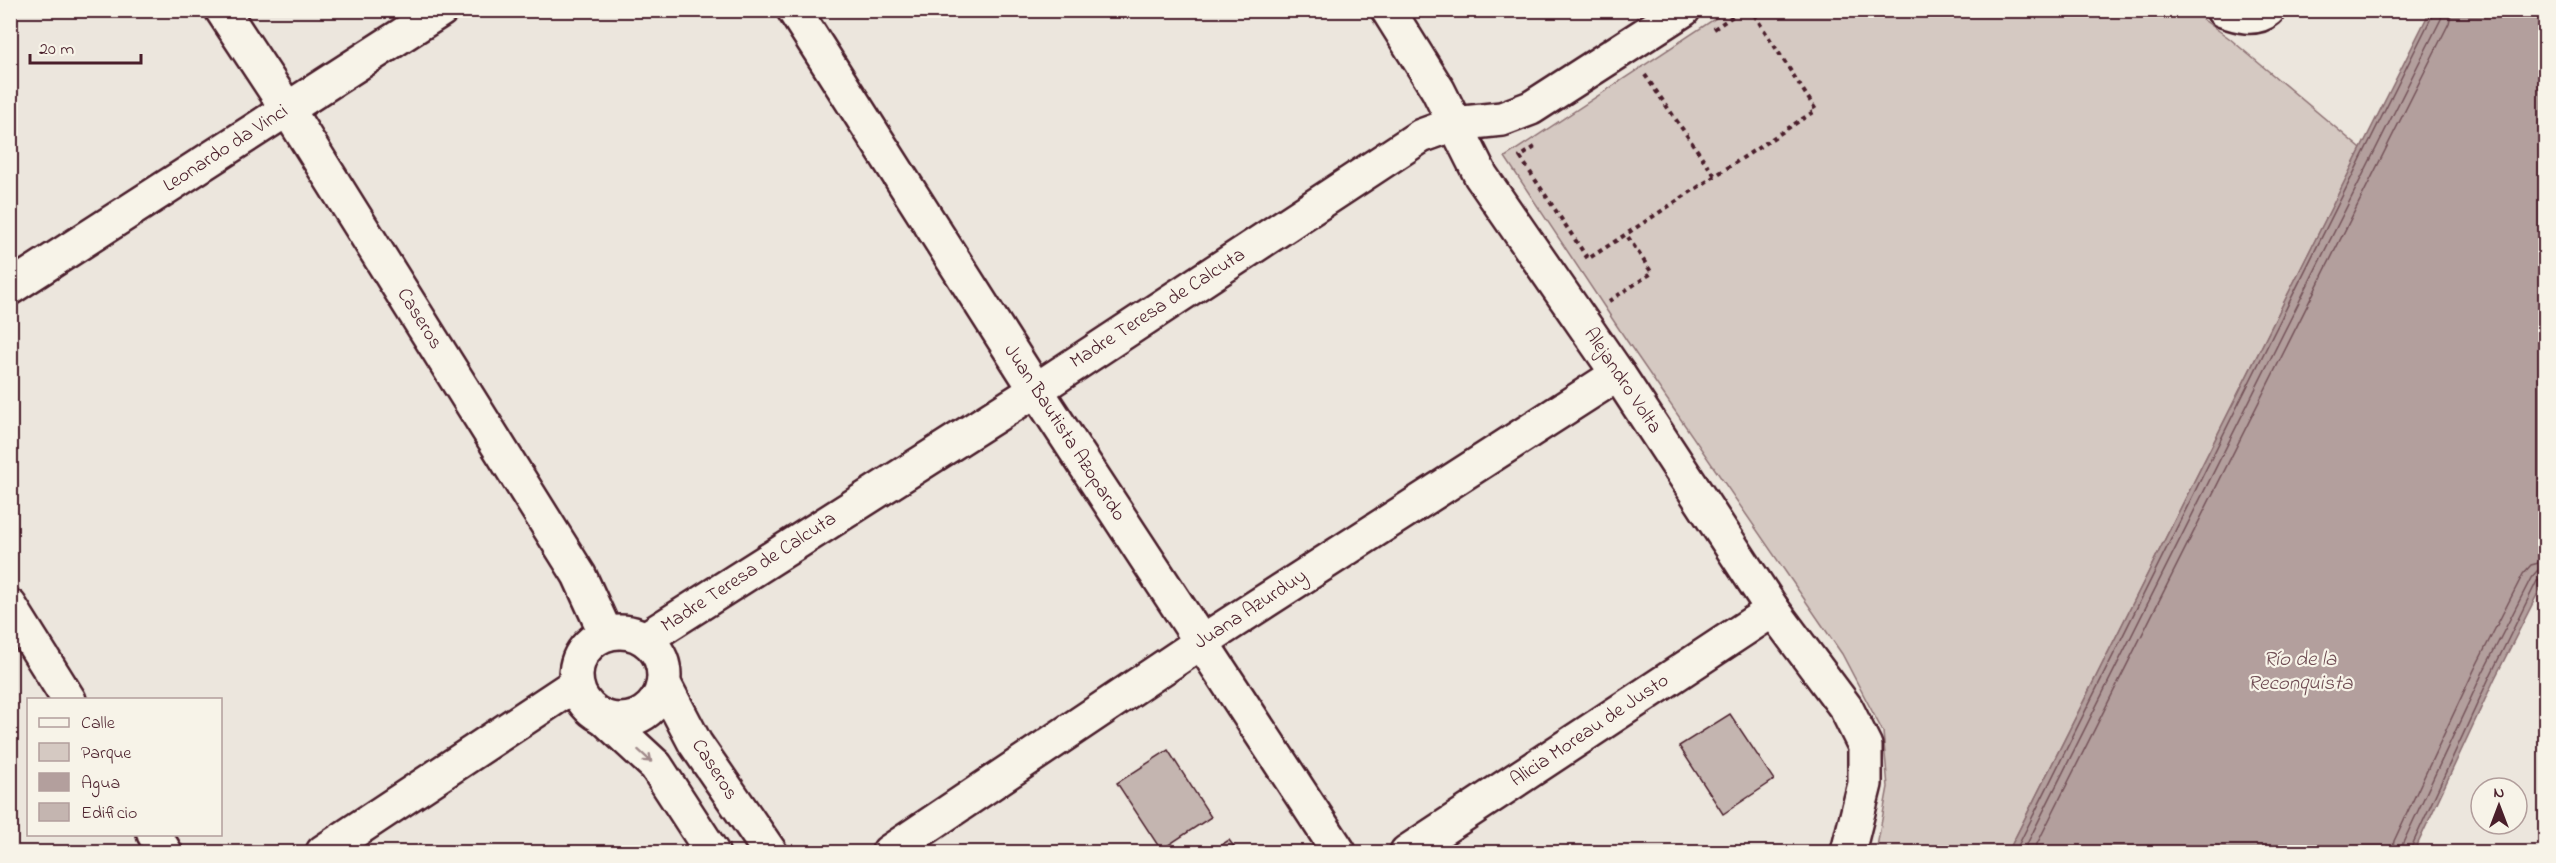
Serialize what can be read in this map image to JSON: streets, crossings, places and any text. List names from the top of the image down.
{
  "streets": {
    "street": [
      "Leonardo da Vinci",
      "Madre Teresa de Calcuta",
      "Caseros",
      "Alejandro Volta",
      "Juan Bautista Azopardo",
      "Juana Azurduy",
      "Alicia Moreau de Justo"
    ]
  },
  "crossings": [
    ["Leonardo da Vinci", "Caseros"],
    ["Madre Teresa de Calcuta", "Caseros"],
    ["Madre Teresa de Calcuta", "Alejandro Volta"],
    ["Madre Teresa de Calcuta", "Juan Bautista Azopardo"],
    ["Alejandro Volta", "Juana Azurduy"],
    ["Alejandro Volta", "Alicia Moreau de Justo"],
    ["Juan Bautista Azopardo", "Juana Azurduy"]
  ],
  "water": ["Río de la Reconquista"],
  "legend": [
    "Calle",
    "Parque",
    "Agua",
    "Edificio"
  ],
  "scale_bar": "20 m",
  "north": "top"
}
